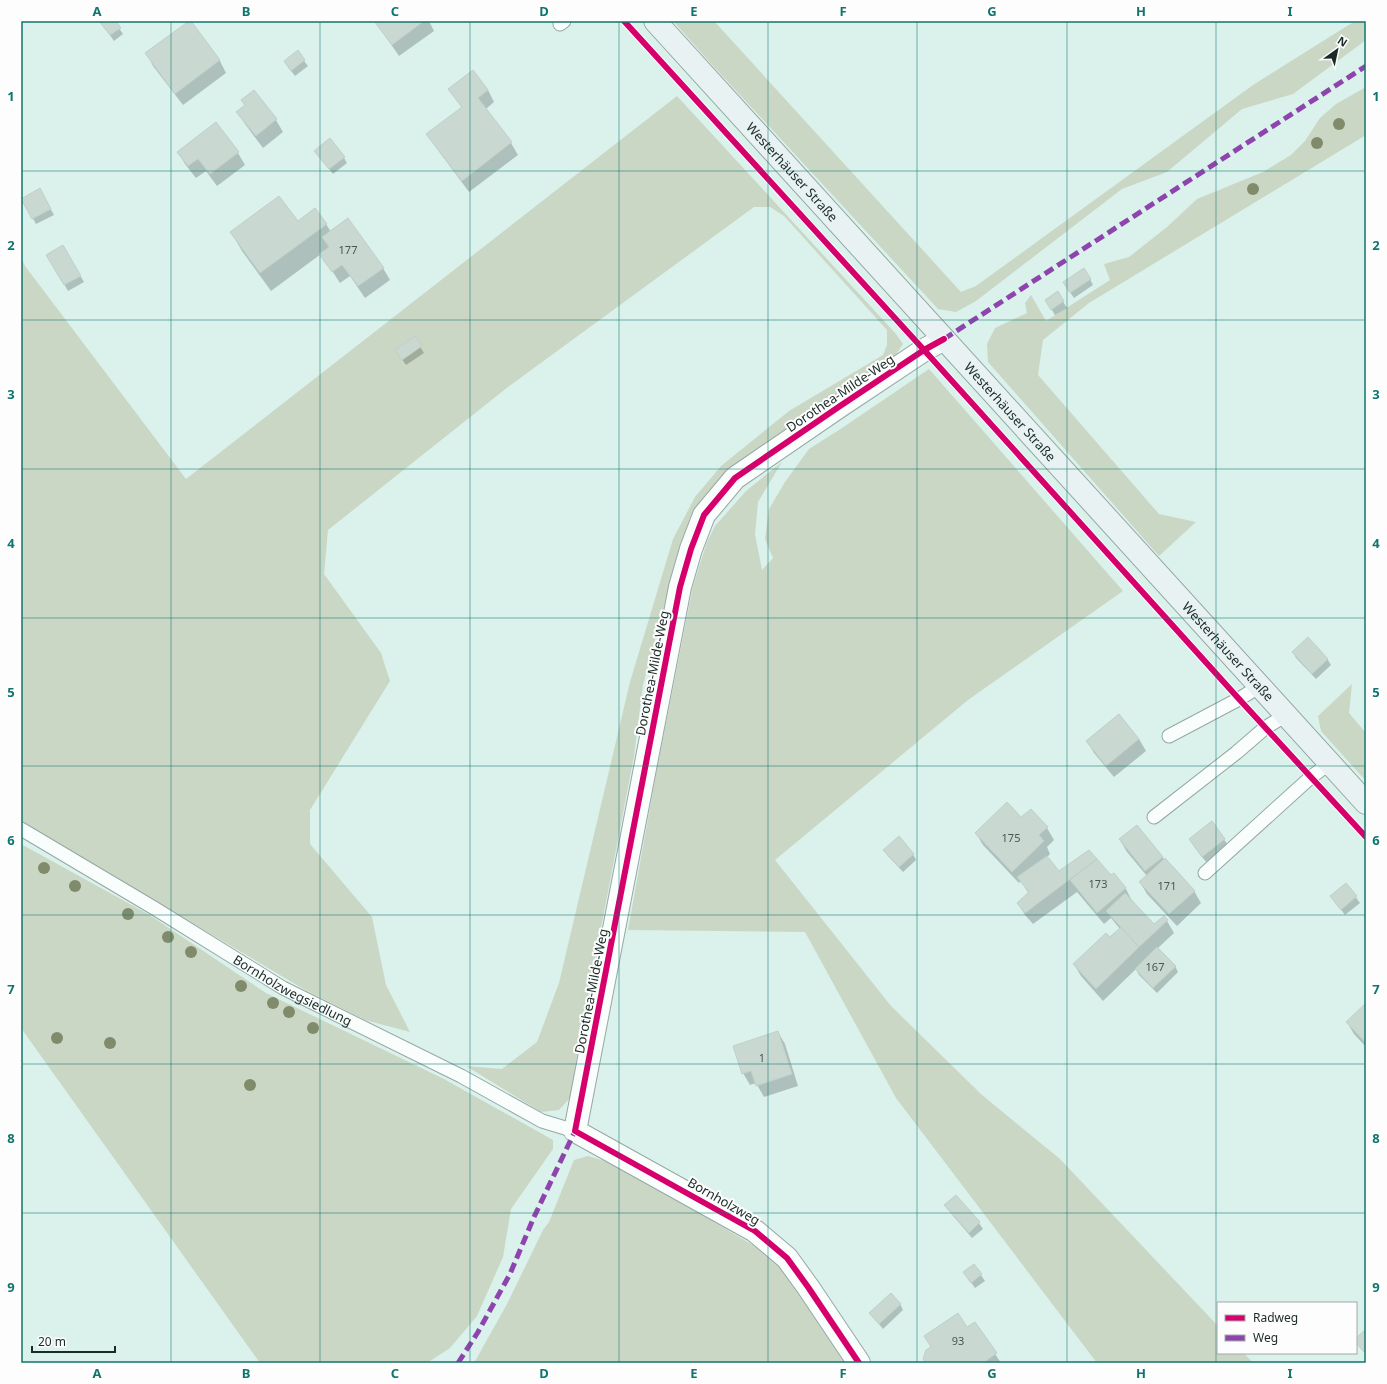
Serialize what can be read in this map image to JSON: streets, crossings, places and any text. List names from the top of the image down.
{
  "streets": {
    "main road": ["Westerhäuser Straße"],
    "street": ["Dorothea-Milde-Weg", "Bornholzweg"],
    "lane": ["Bornholzwegsiedlung"]
  },
  "crossings": [
    ["Westerhäuser Straße", "Dorothea-Milde-Weg"],
    ["Dorothea-Milde-Weg", "Bornholzwegsiedlung"],
    ["Dorothea-Milde-Weg", "Bornholzweg"],
    ["Bornholzwegsiedlung", "Bornholzweg"]
  ],
  "house_numbers": [
    "177",
    "175",
    "173",
    "171",
    "167",
    "1",
    "93"
  ],
  "legend": ["Radweg", "Weg"],
  "scale_bar": "20 m",
  "north": "top right",
  "grid": {
    "columns": [
      "A",
      "B",
      "C",
      "D",
      "E",
      "F",
      "G",
      "H",
      "I"
    ],
    "rows": [
      "1",
      "2",
      "3",
      "4",
      "5",
      "6",
      "7",
      "8",
      "9"
    ]
  }
}
